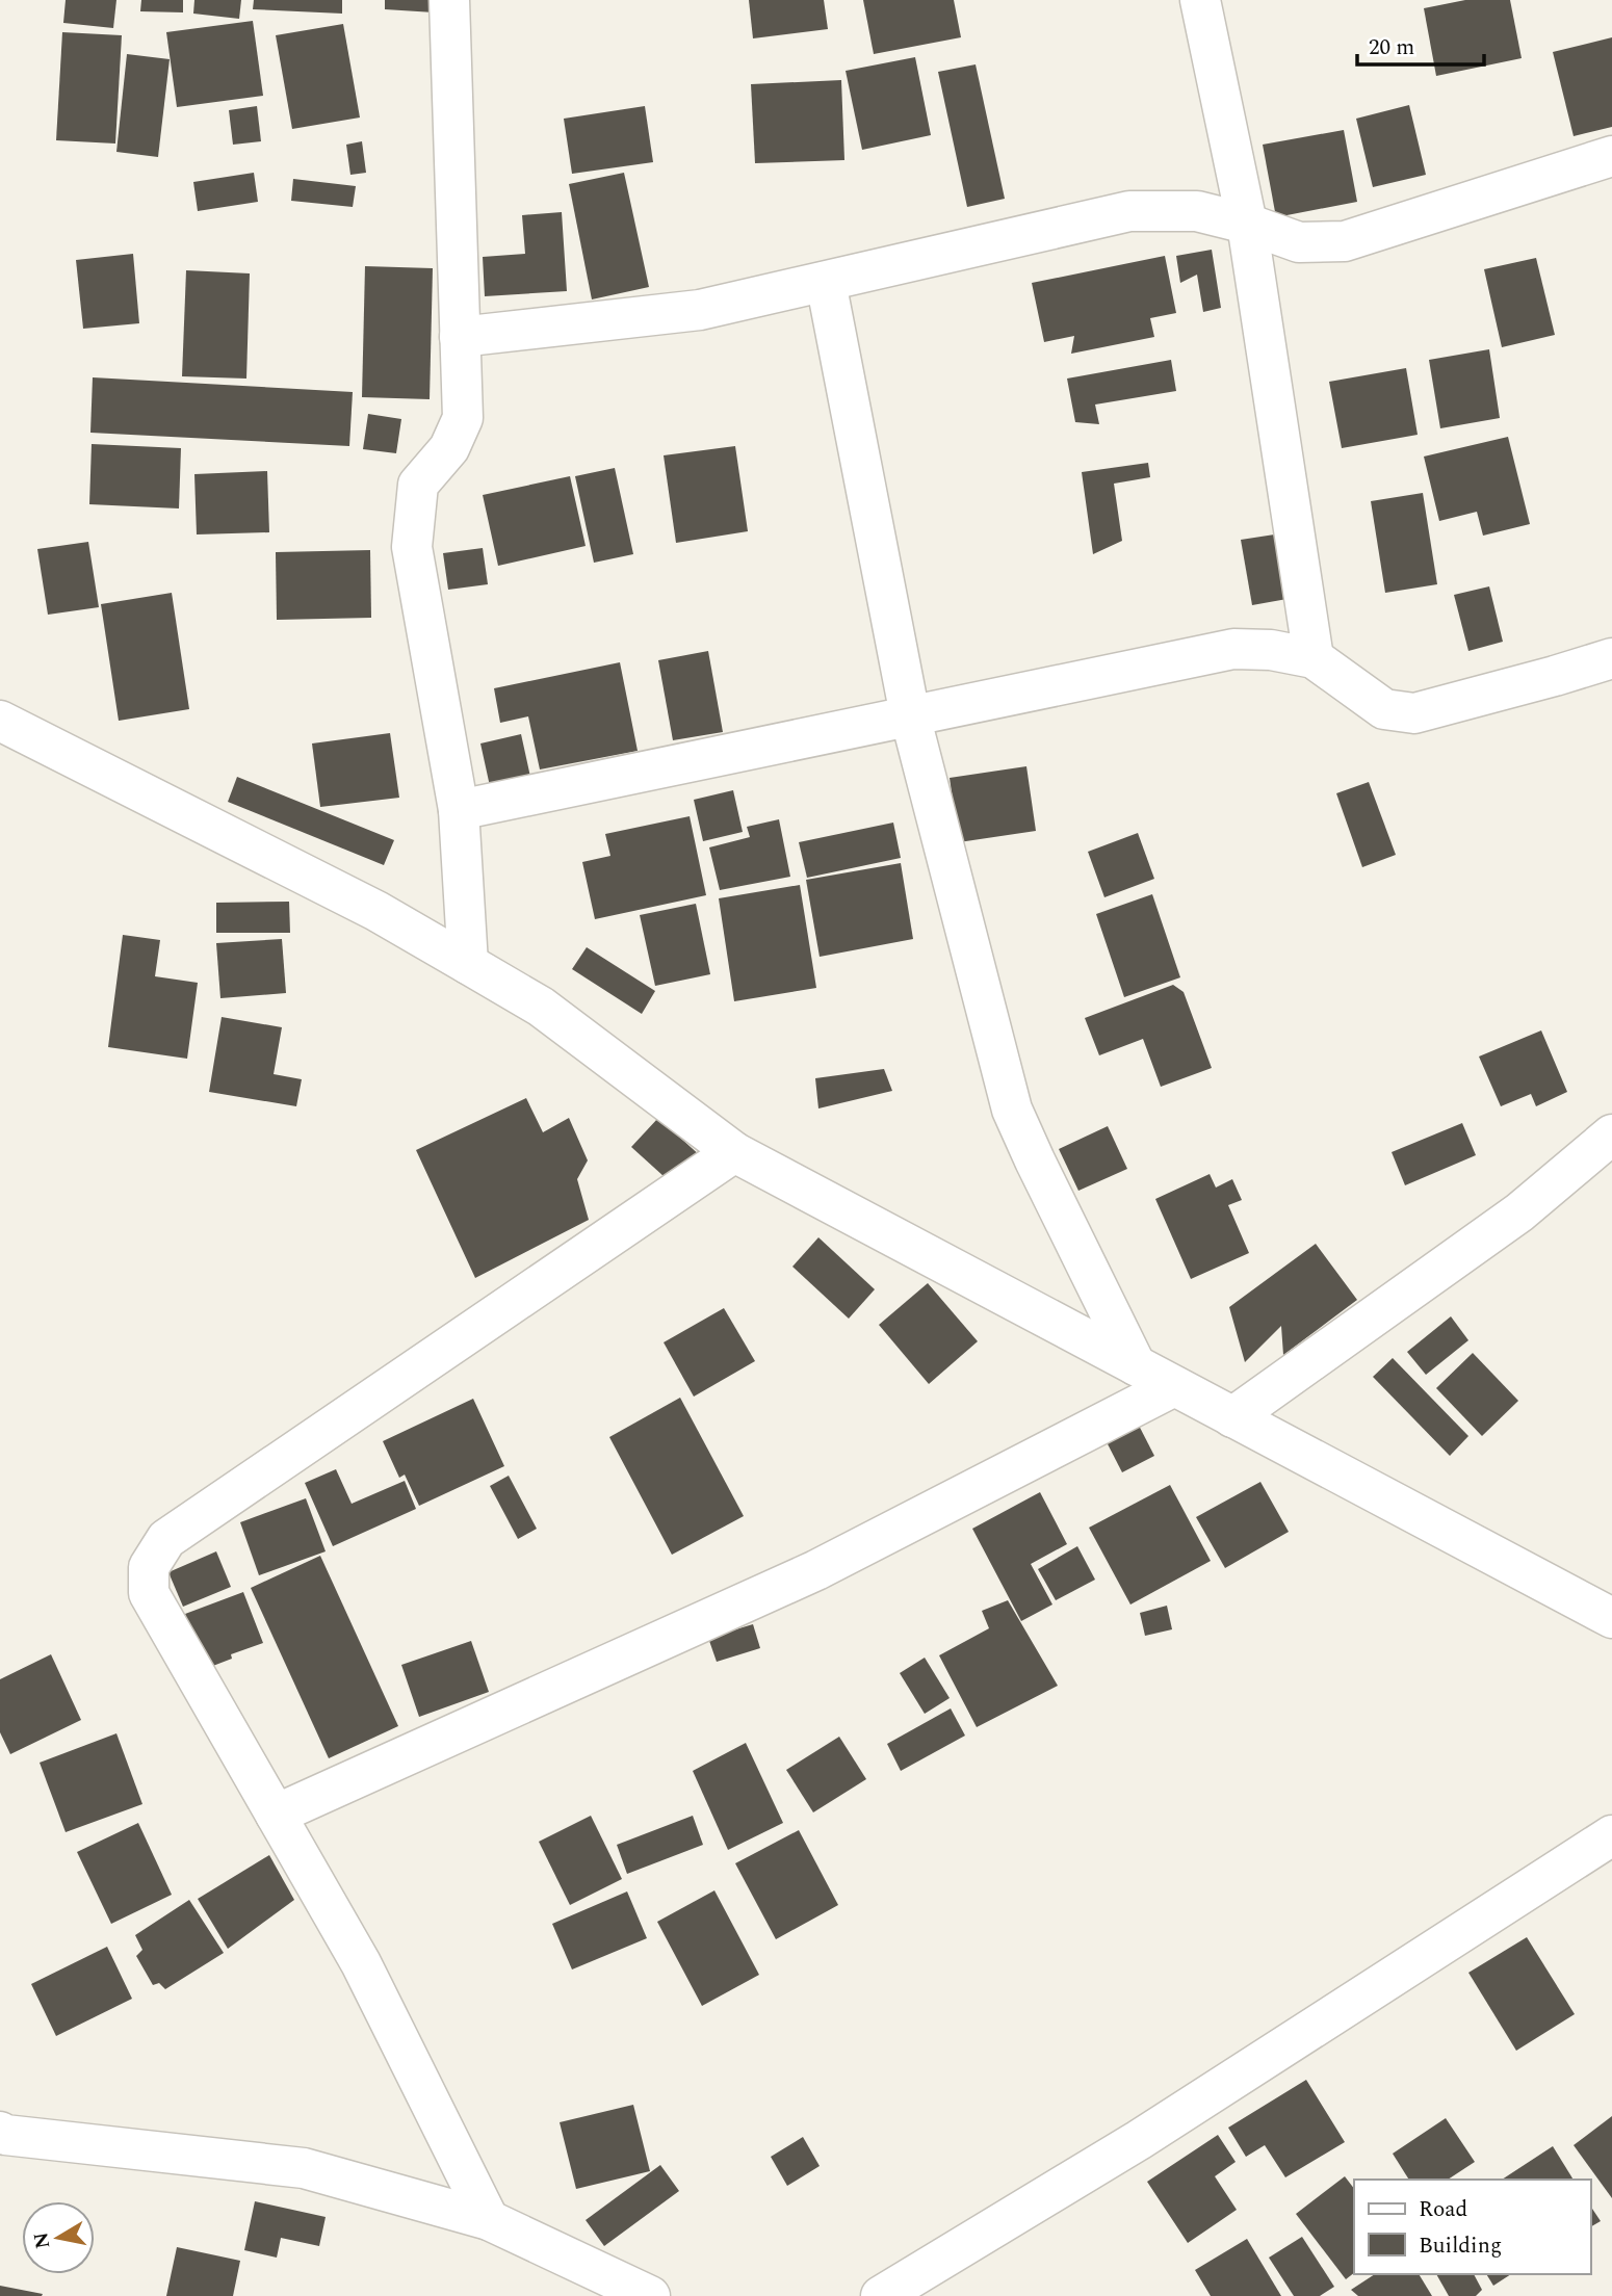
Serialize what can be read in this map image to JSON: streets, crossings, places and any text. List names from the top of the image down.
{
  "legend": ["Road", "Building"],
  "scale_bar": "20 m",
  "north": "left"
}
